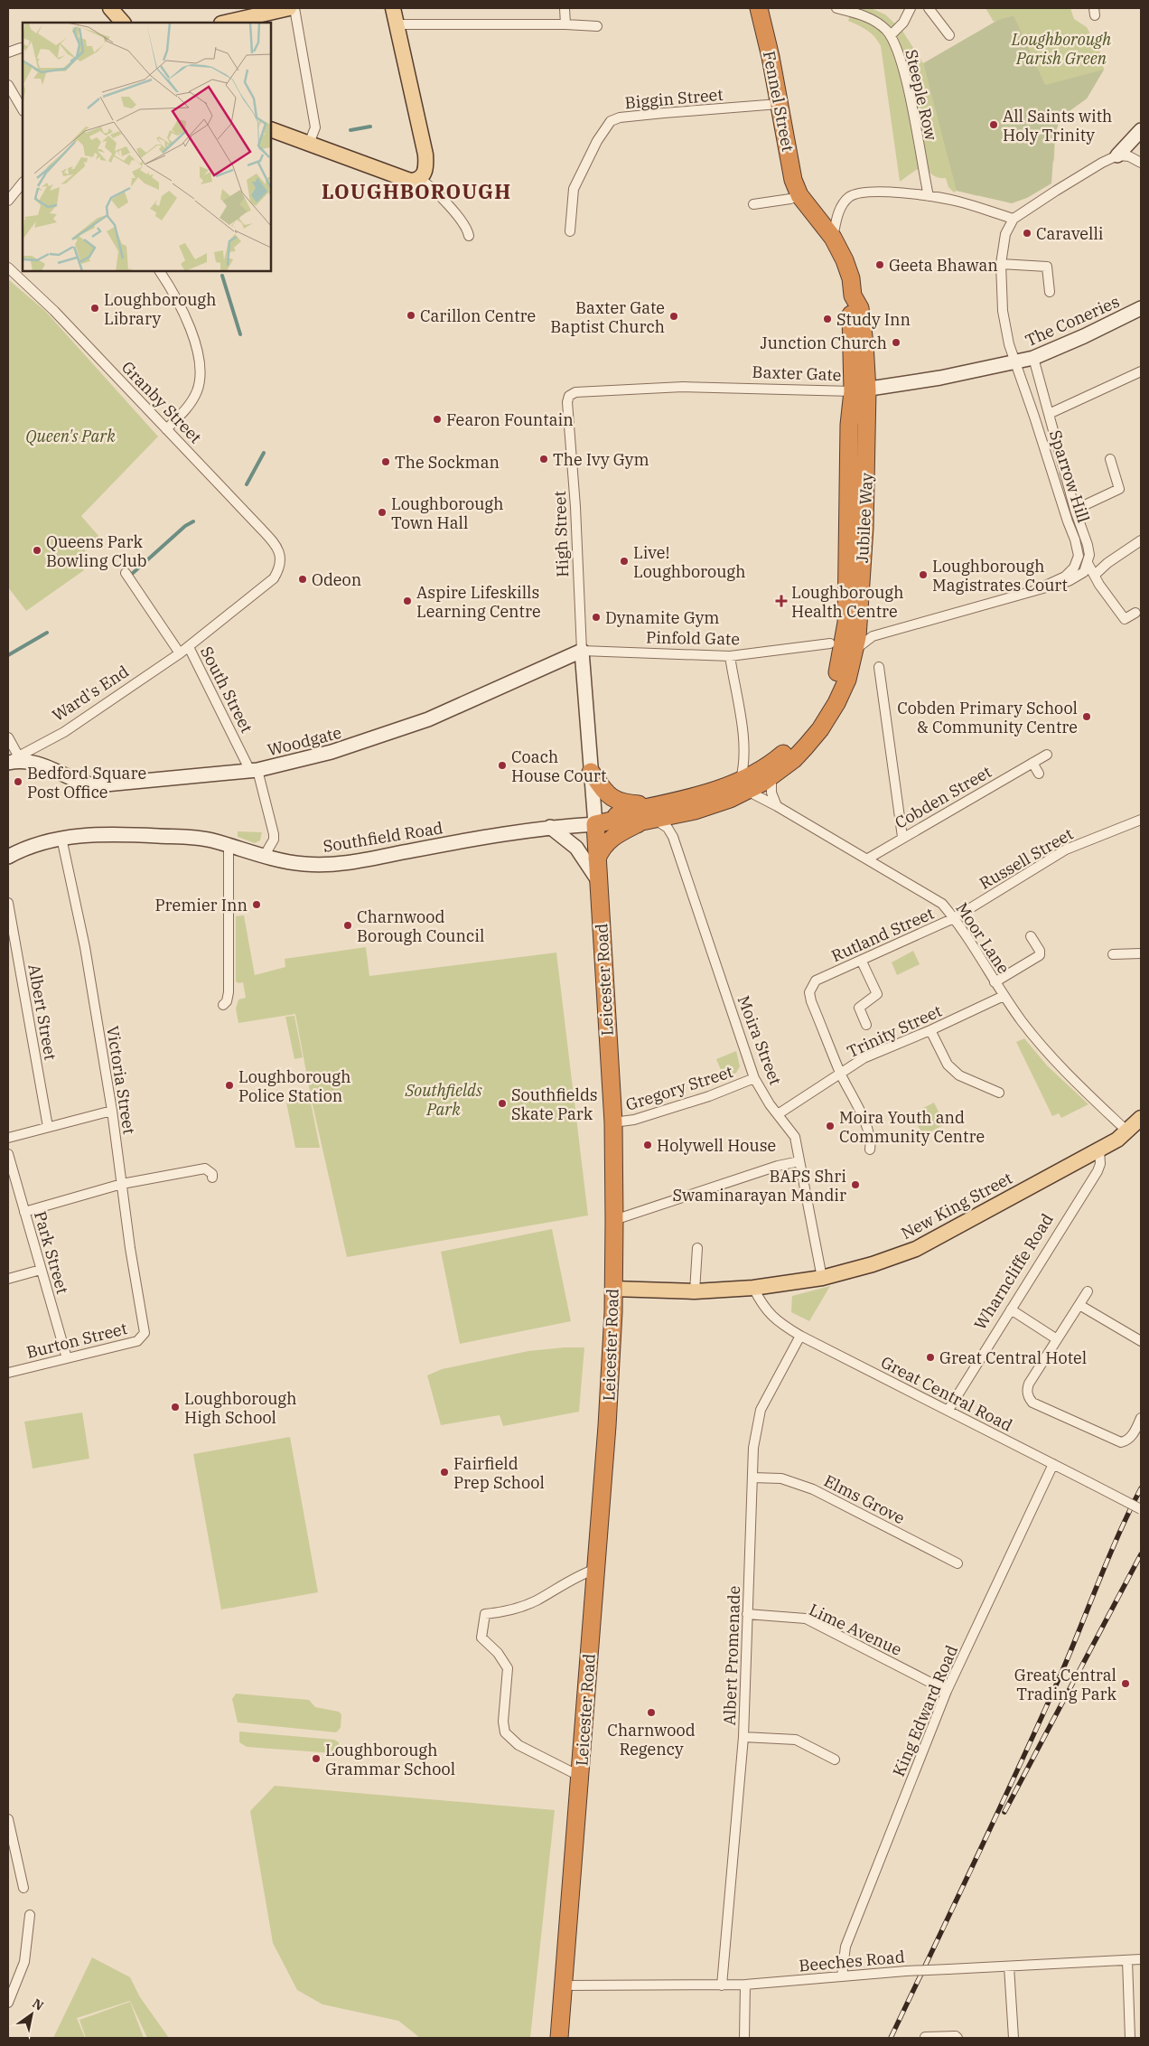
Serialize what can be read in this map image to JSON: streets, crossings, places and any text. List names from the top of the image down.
{
  "streets": {
    "highway": ["Fennel Street", "Jubilee Way", "Leicester Road"],
    "main road": [
      "The Coneries",
      "Baxter Gate",
      "Woodgate",
      "Southfield Road",
      "New King Street"
    ],
    "street": [
      "Steeple Row",
      "Biggin Street",
      "Granby Street",
      "Sparrow Hill",
      "High Street",
      "Pinfold Gate",
      "South Street",
      "Ward's End",
      "Cobden Street",
      "Russell Street",
      "Rutland Street",
      "Moor Lane",
      "Albert Street",
      "Trinity Street",
      "Moira Street",
      "Victoria Street",
      "Gregory Street",
      "Park Street",
      "Wharncliffe Road",
      "Burton Street",
      "Great Central Road",
      "Elms Grove",
      "Lime Avenue",
      "Albert Promenade",
      "King Edward Road",
      "Beeches Road"
    ]
  },
  "crossings": [
    ["Biggin Street", "Fennel Street"],
    ["Fennel Street", "Baxter Gate"],
    ["Fennel Street", "Jubilee Way"],
    ["The Coneries", "Baxter Gate"],
    ["The Coneries", "Sparrow Hill"],
    ["Baxter Gate", "Sparrow Hill"],
    ["Baxter Gate", "Jubilee Way"],
    ["Baxter Gate", "High Street"],
    ["Granby Street", "Ward's End"],
    ["Jubilee Way", "Moor Lane"],
    ["High Street", "Pinfold Gate"],
    ["High Street", "Woodgate"],
    ["High Street", "Leicester Road"],
    ["Pinfold Gate", "Woodgate"],
    ["Pinfold Gate", "Leicester Road"],
    ["South Street", "Ward's End"],
    ["South Street", "Woodgate"],
    ["South Street", "Southfield Road"],
    ["Ward's End", "Woodgate"],
    ["Woodgate", "Leicester Road"],
    ["Cobden Street", "Moor Lane"],
    ["Southfield Road", "Leicester Road"],
    ["Southfield Road", "Victoria Street"],
    ["Russell Street", "Rutland Street"],
    ["Russell Street", "Moor Lane"],
    ["Rutland Street", "Moor Lane"],
    ["Rutland Street", "Trinity Street"],
    ["Moor Lane", "Trinity Street"],
    ["Moor Lane", "New King Street"],
    ["Leicester Road", "Gregory Street"],
    ["Leicester Road", "New King Street"],
    ["Leicester Road", "Beeches Road"],
    ["Trinity Street", "Moira Street"],
    ["Moira Street", "Gregory Street"],
    ["Moira Street", "New King Street"],
    ["Victoria Street", "Burton Street"],
    ["New King Street", "Wharncliffe Road"],
    ["New King Street", "Great Central Road"],
    ["Park Street", "Burton Street"],
    ["Wharncliffe Road", "Great Central Road"],
    ["Great Central Road", "Albert Promenade"],
    ["Great Central Road", "King Edward Road"],
    ["Elms Grove", "Albert Promenade"],
    ["Lime Avenue", "Albert Promenade"],
    ["Lime Avenue", "King Edward Road"],
    ["Albert Promenade", "Beeches Road"],
    ["King Edward Road", "Beeches Road"]
  ],
  "districts": ["LOUGHBOROUGH"],
  "parks": ["Loughborough Parish Green", "Queen's Park", "Southfields Park"],
  "places": {
    "other": [
      "All Saints with Holy Trinity",
      "Caravelli",
      "Geeta Bhawan",
      "Loughborough Library",
      "Carillon Centre",
      "Baxter Gate Baptist Church",
      "Study Inn",
      "Junction Church",
      "Fearon Fountain",
      "The Ivy Gym",
      "The Sockman",
      "Loughborough Town Hall",
      "Queens Park Bowling Club",
      "Live! Loughborough",
      "Loughborough Magistrates Court",
      "Odeon",
      "Aspire Lifeskills Learning Centre",
      "Dynamite Gym",
      "Cobden Primary School & Community Centre",
      "Coach House Court",
      "Bedford Square Post Office",
      "Premier Inn",
      "Charnwood Borough Council",
      "Loughborough Police Station",
      "Southfields Skate Park",
      "Moira Youth and Community Centre",
      "Holywell House",
      "BAPS Shri Swaminarayan Mandir",
      "Great Central Hotel",
      "Loughborough High School",
      "Fairfield Prep School",
      "Great Central Trading Park",
      "Charnwood Regency",
      "Loughborough Grammar School"
    ],
    "health": ["Loughborough Health Centre"]
  },
  "north": "top right"
}
